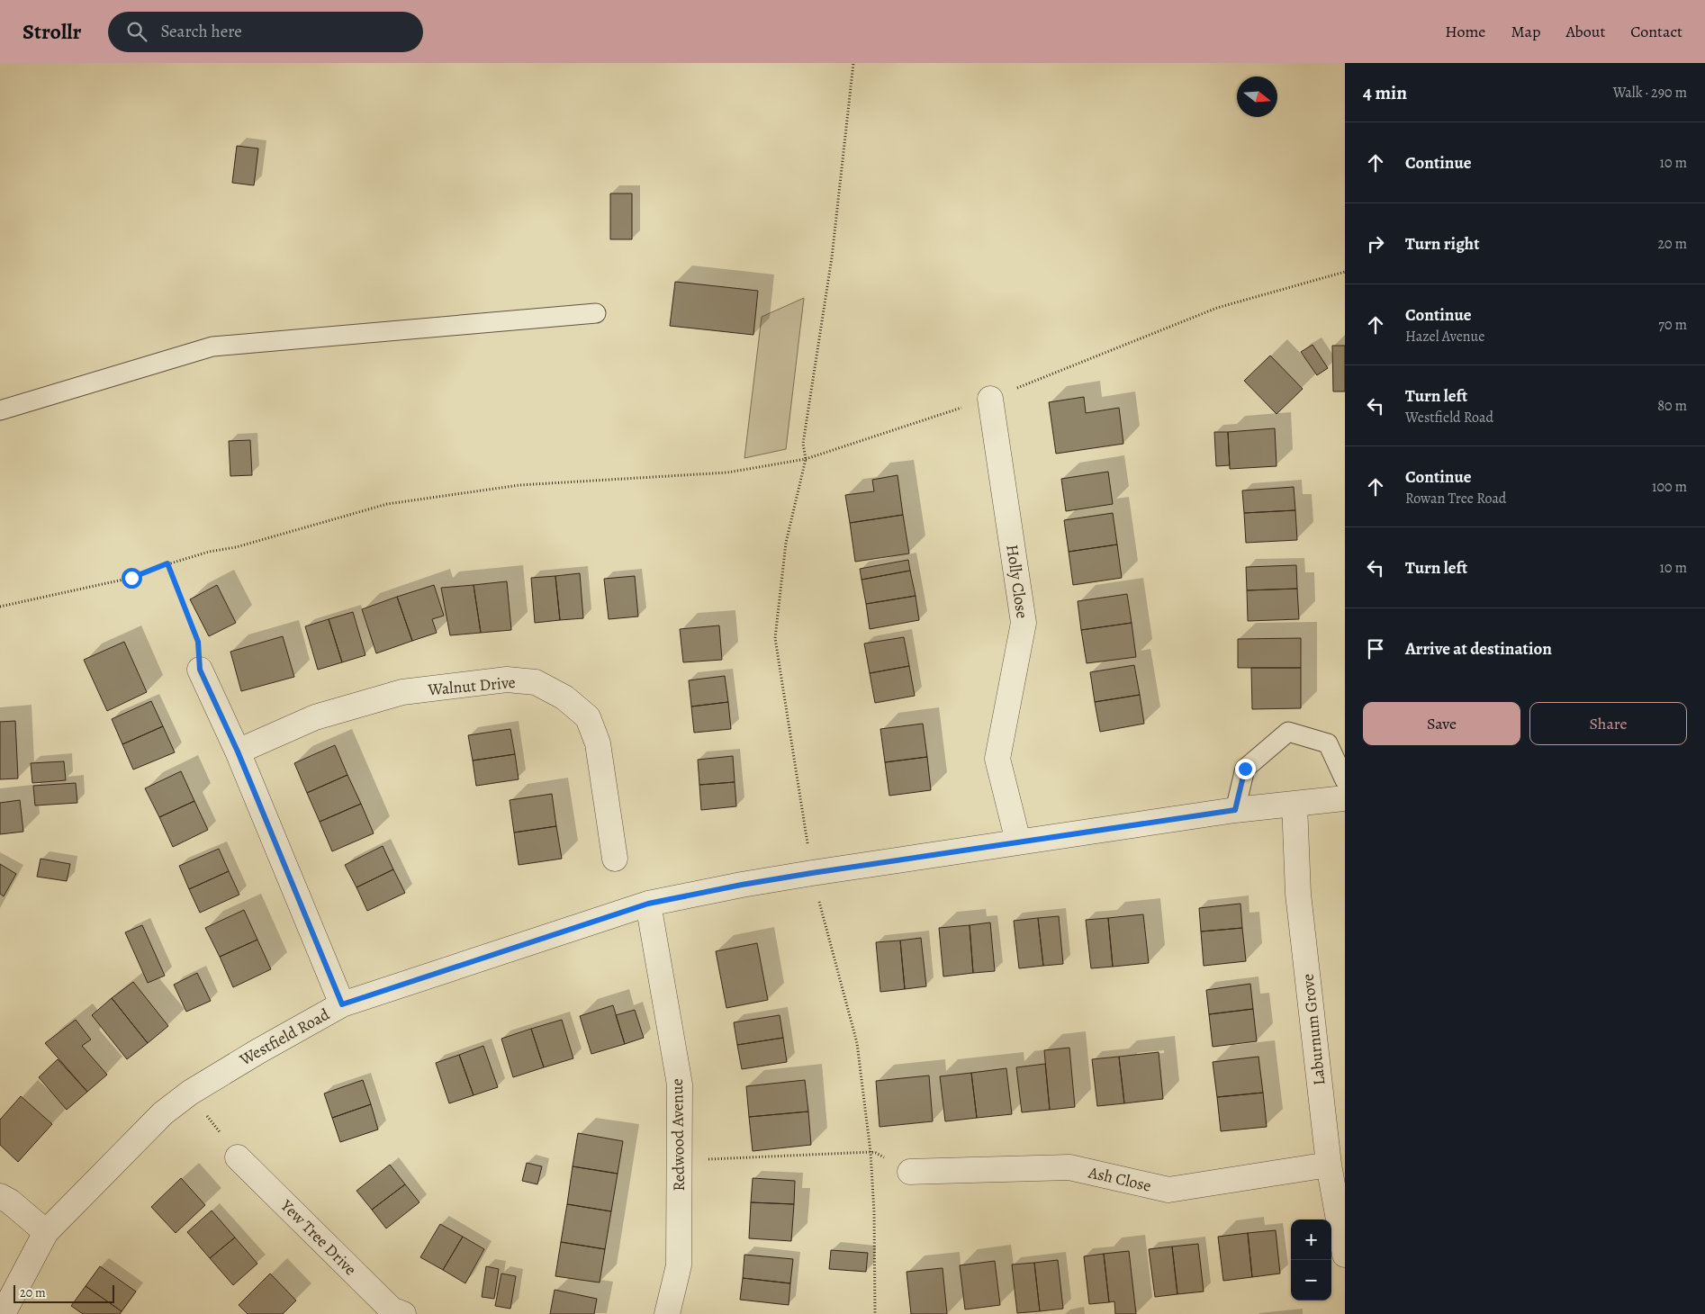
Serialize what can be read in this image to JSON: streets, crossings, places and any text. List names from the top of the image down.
{
  "streets": {
    "street": [
      "Holly Close",
      "Walnut Drive",
      "Laburnum Grove",
      "Westfield Road",
      "Redwood Avenue",
      "Ash Close",
      "Yew Tree Drive"
    ]
  },
  "crossings": [
    ["Holly Close", "Westfield Road"],
    ["Laburnum Grove", "Westfield Road"],
    ["Laburnum Grove", "Ash Close"],
    ["Westfield Road", "Redwood Avenue"]
  ],
  "scale_bar": "20 m",
  "north": "right",
  "page": {
    "header": "Strollr",
    "search": "Search here",
    "nav": [
      "Home",
      "Map",
      "About",
      "Contact"
    ],
    "heading": ["4 min", "Walk · 290 m"],
    "list": [
      ["Continue", "10 m"],
      ["Turn right", "20 m"],
      ["Continue", "Hazel Avenue", "70 m"],
      ["Turn left", "Westfield Road", "80 m"],
      ["Continue", "Rowan Tree Road", "100 m"],
      ["Turn left", "10 m"],
      "Arrive at destination"
    ],
    "buttons": ["Save", "Share"],
    "map_buttons": ["+", "−"],
    "scale": "20 m"
  }
}
